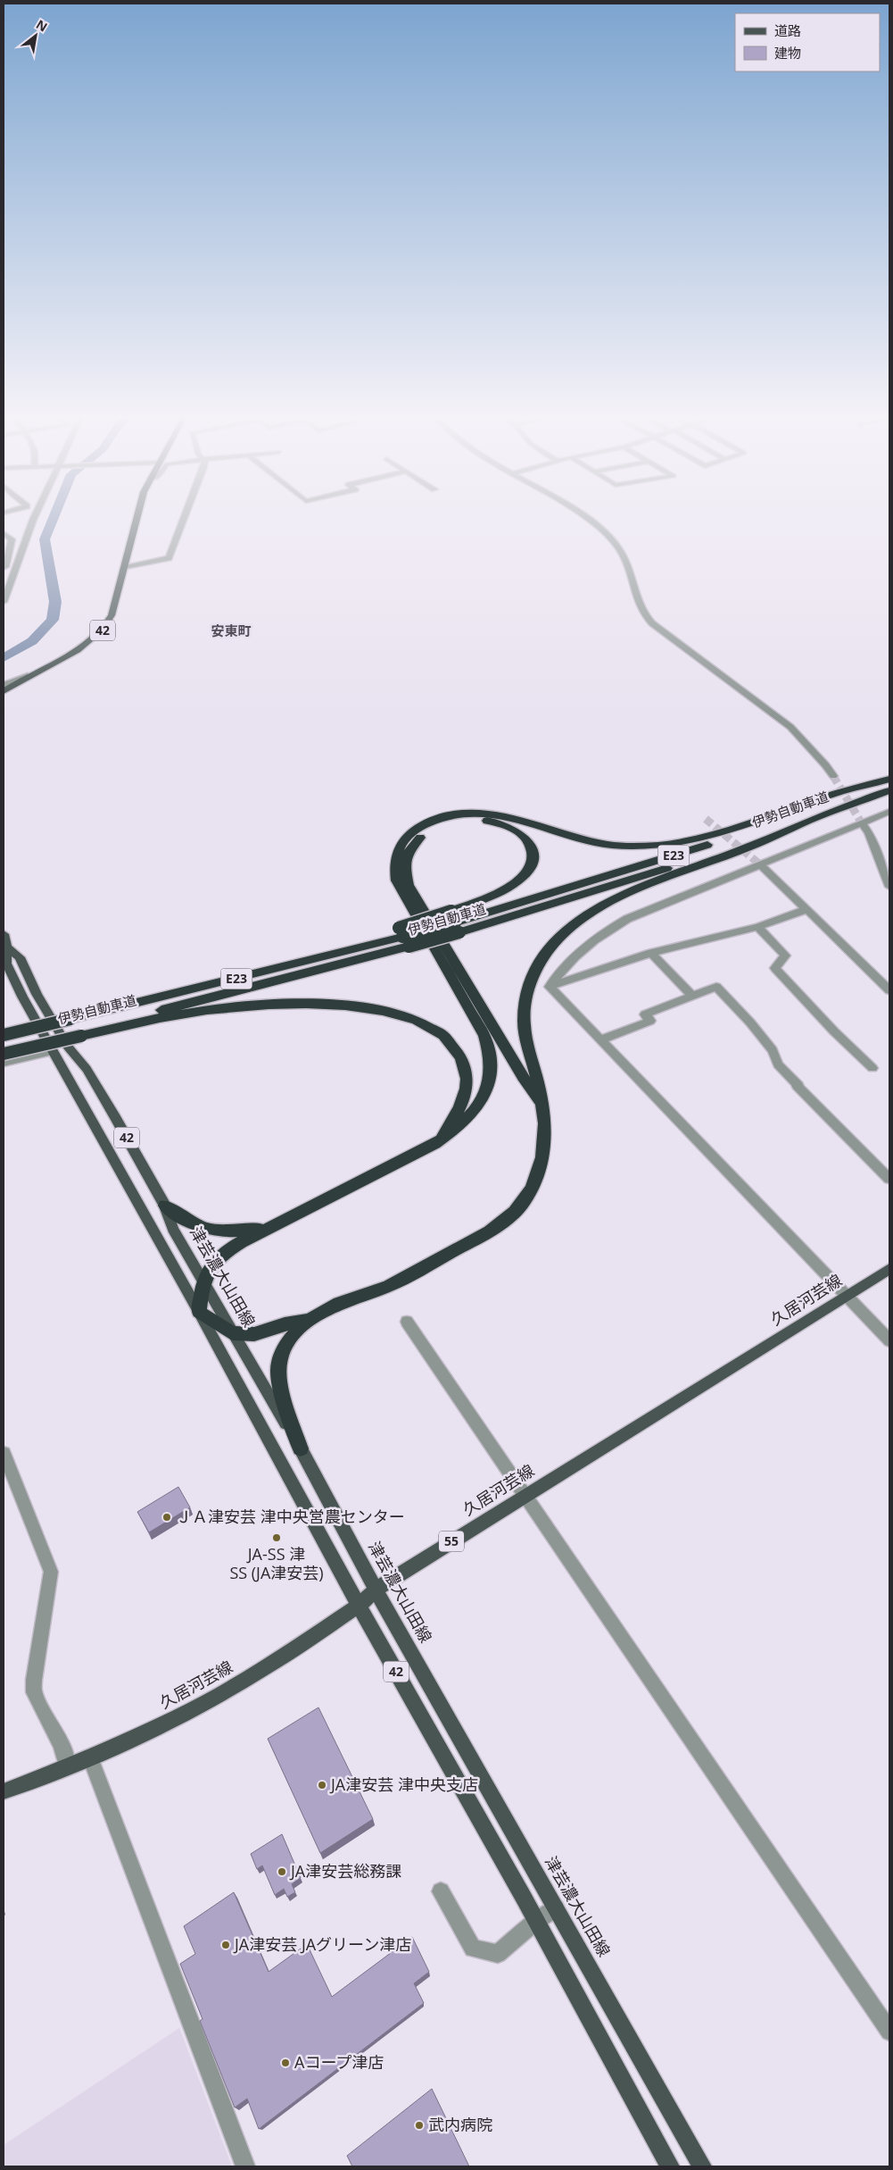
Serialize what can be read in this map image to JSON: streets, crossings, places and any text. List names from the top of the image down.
{
  "streets": {
    "highway": ["伊勢自動車道", "E23"],
    "main road": [
      "42",
      "津芸濃大山田線",
      "久居河芸線",
      "55"
    ]
  },
  "crossings": [
    ["津芸濃大山田線", "久居河芸線"]
  ],
  "districts": ["安東町"],
  "places": [
    "ＪＡ津安芸 津中央営農センター",
    "JA-SS 津 SS (JA津安芸)",
    "JA津安芸 津中央支店",
    "JA津安芸総務課",
    "JA津安芸 JAグリーン津店",
    "Aコープ津店",
    "武内病院"
  ],
  "legend": ["道路", "建物"],
  "north": "top right"
}
